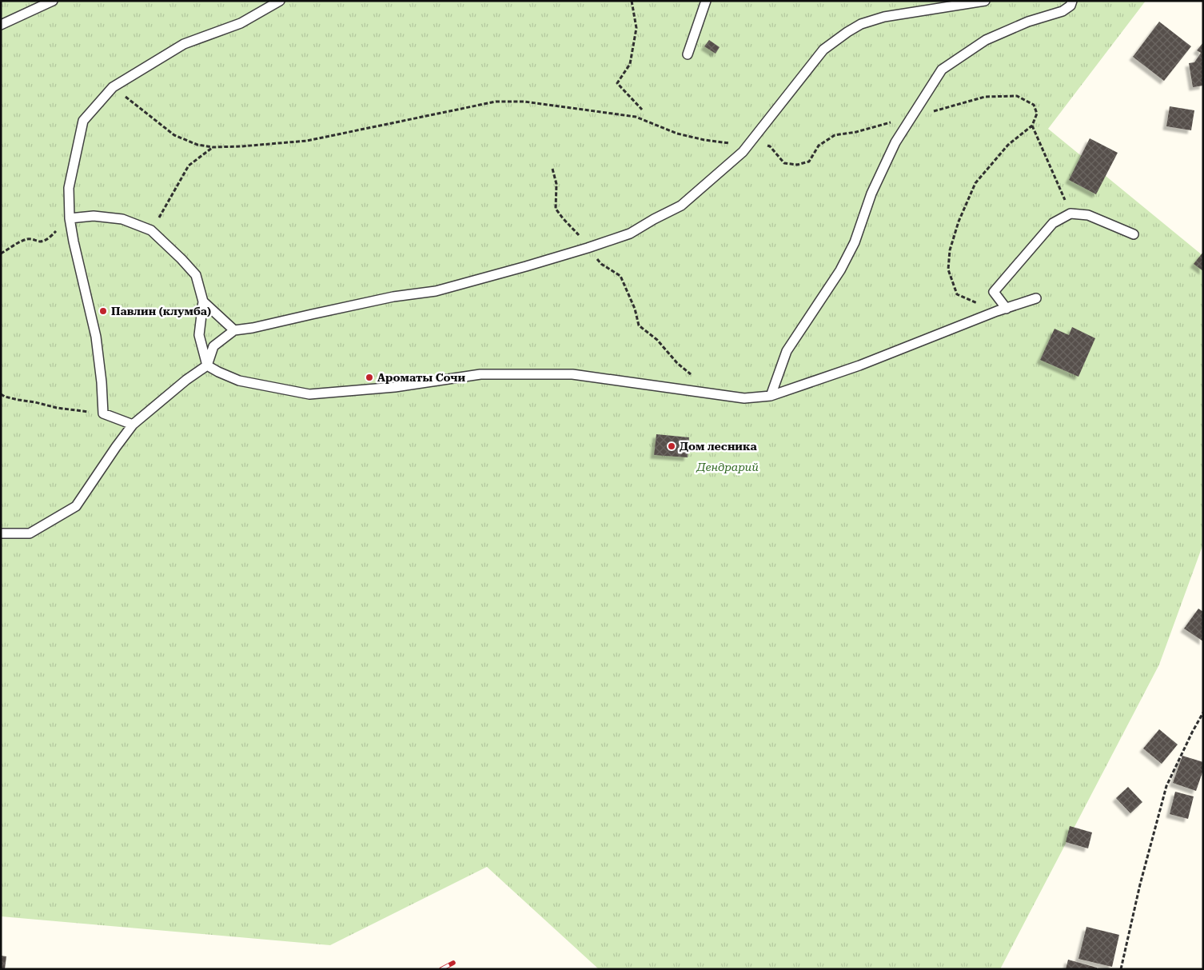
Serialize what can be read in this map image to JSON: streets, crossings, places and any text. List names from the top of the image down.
{
  "parks": ["Дендрарий"],
  "places": ["Павлин (клумба)", "Ароматы Сочи", "Дом лесника"]
}
